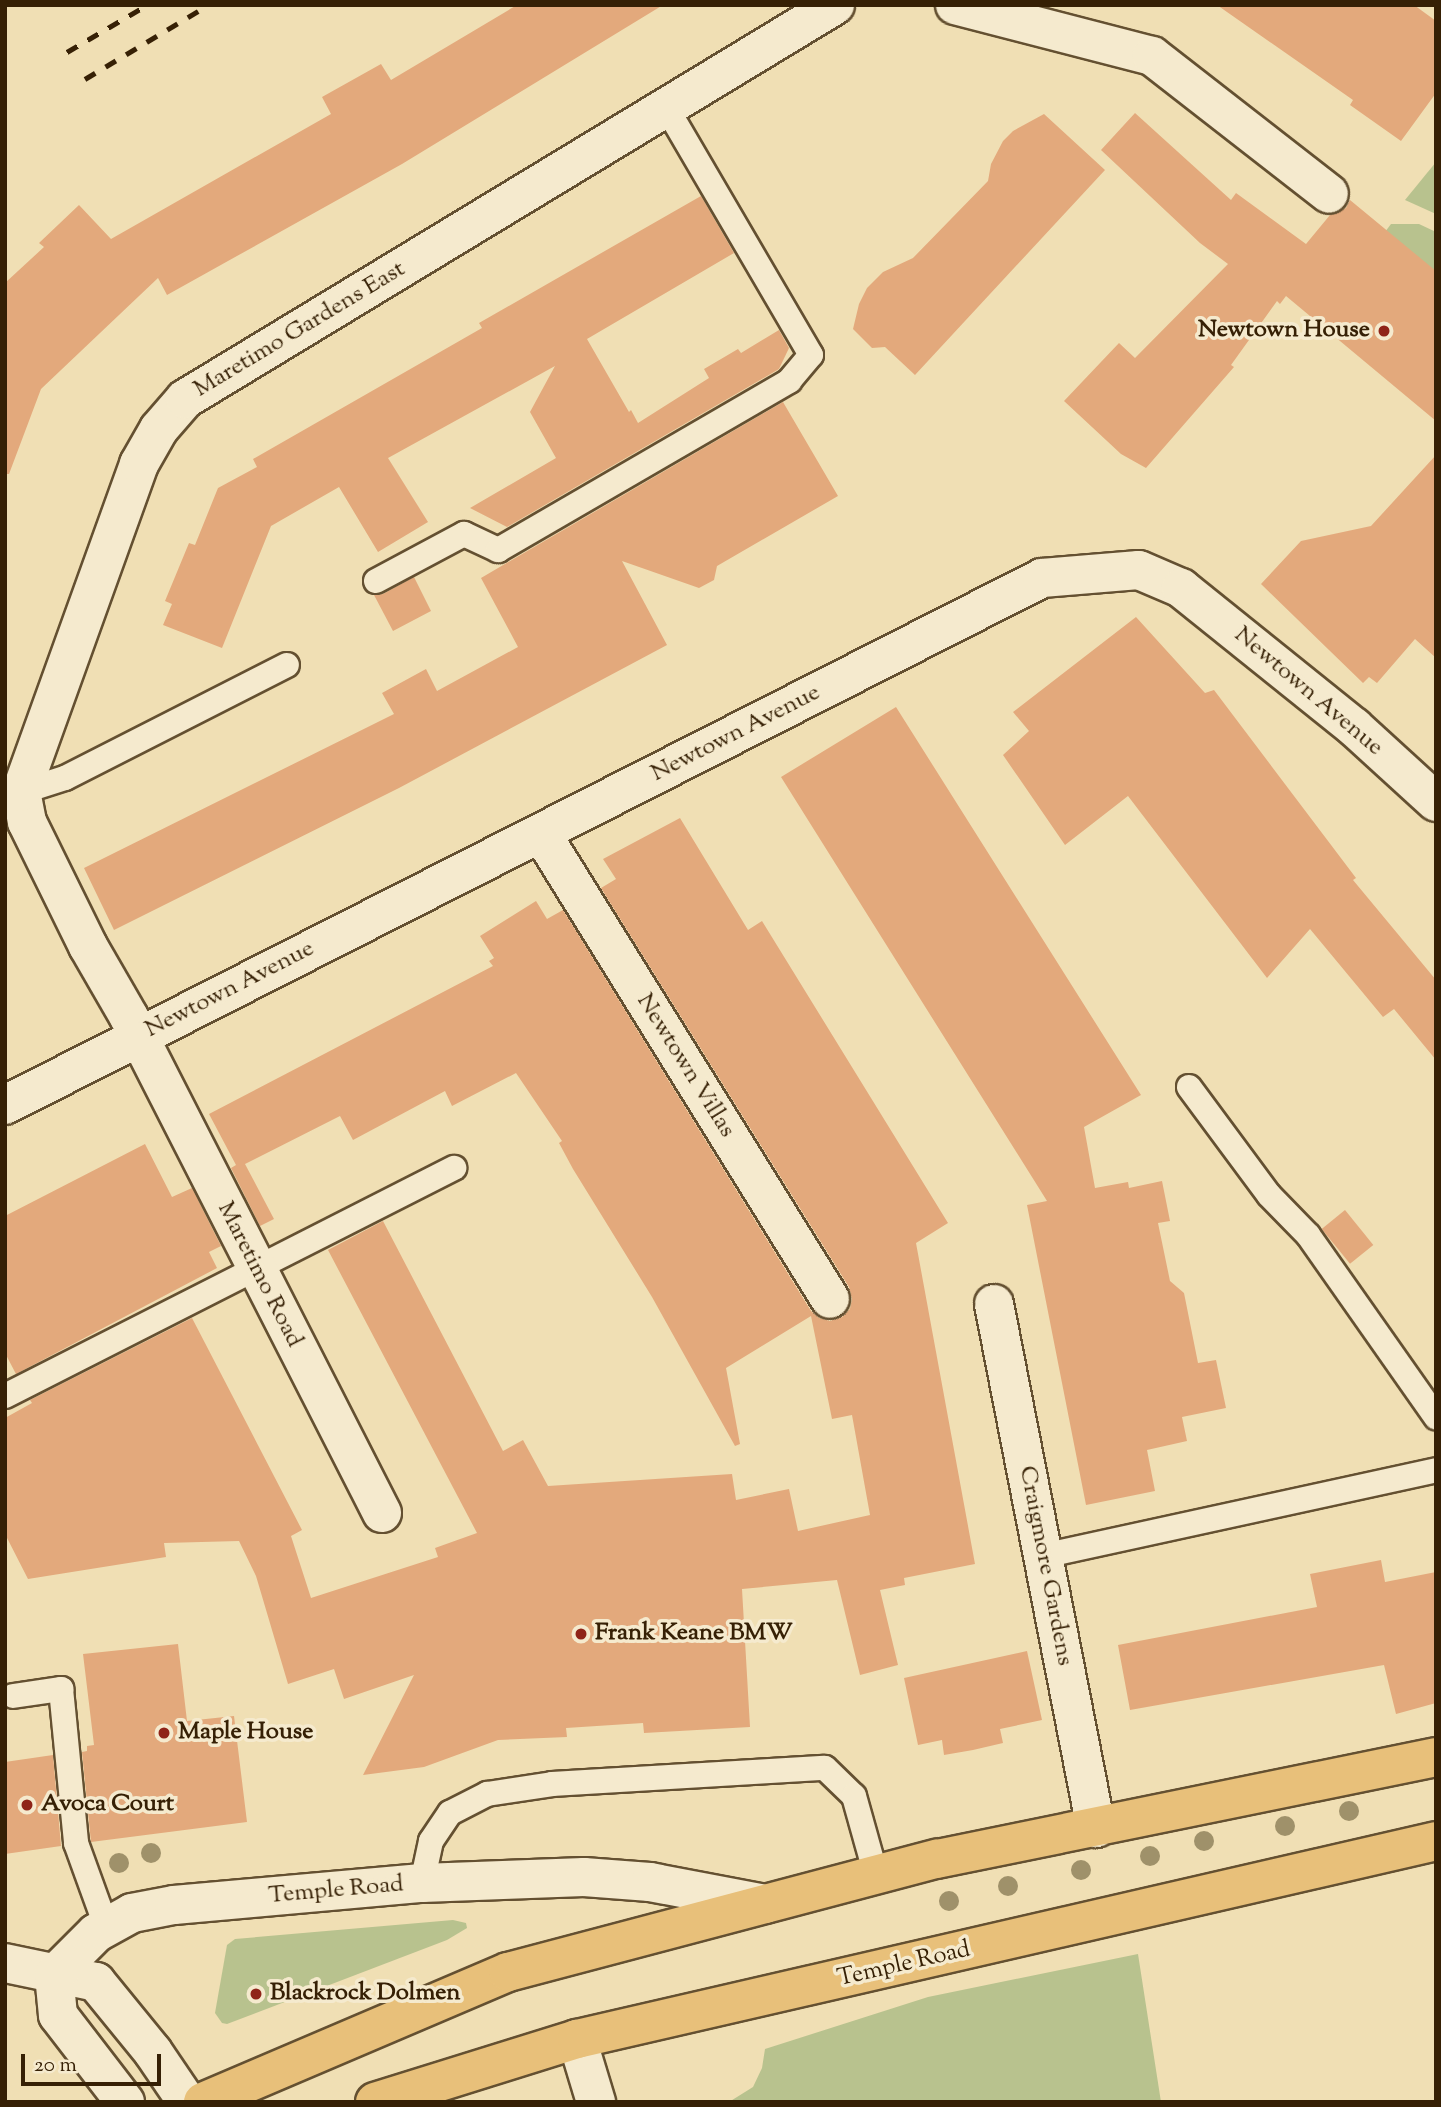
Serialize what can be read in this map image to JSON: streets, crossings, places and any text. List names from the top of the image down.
{
  "streets": {
    "highway": ["Temple Road"],
    "street": [
      "Maretimo Gardens East",
      "Newtown Avenue",
      "Newtown Villas",
      "Maretimo Road",
      "Craigmore Gardens"
    ]
  },
  "crossings": [
    ["Newtown Avenue", "Newtown Villas"],
    ["Newtown Avenue", "Maretimo Road"],
    ["Craigmore Gardens", "Temple Road"]
  ],
  "places": [
    "Newtown House",
    "Frank Keane BMW",
    "Maple House",
    "Avoca Court",
    "Blackrock Dolmen"
  ],
  "scale_bar": "20 m"
}
